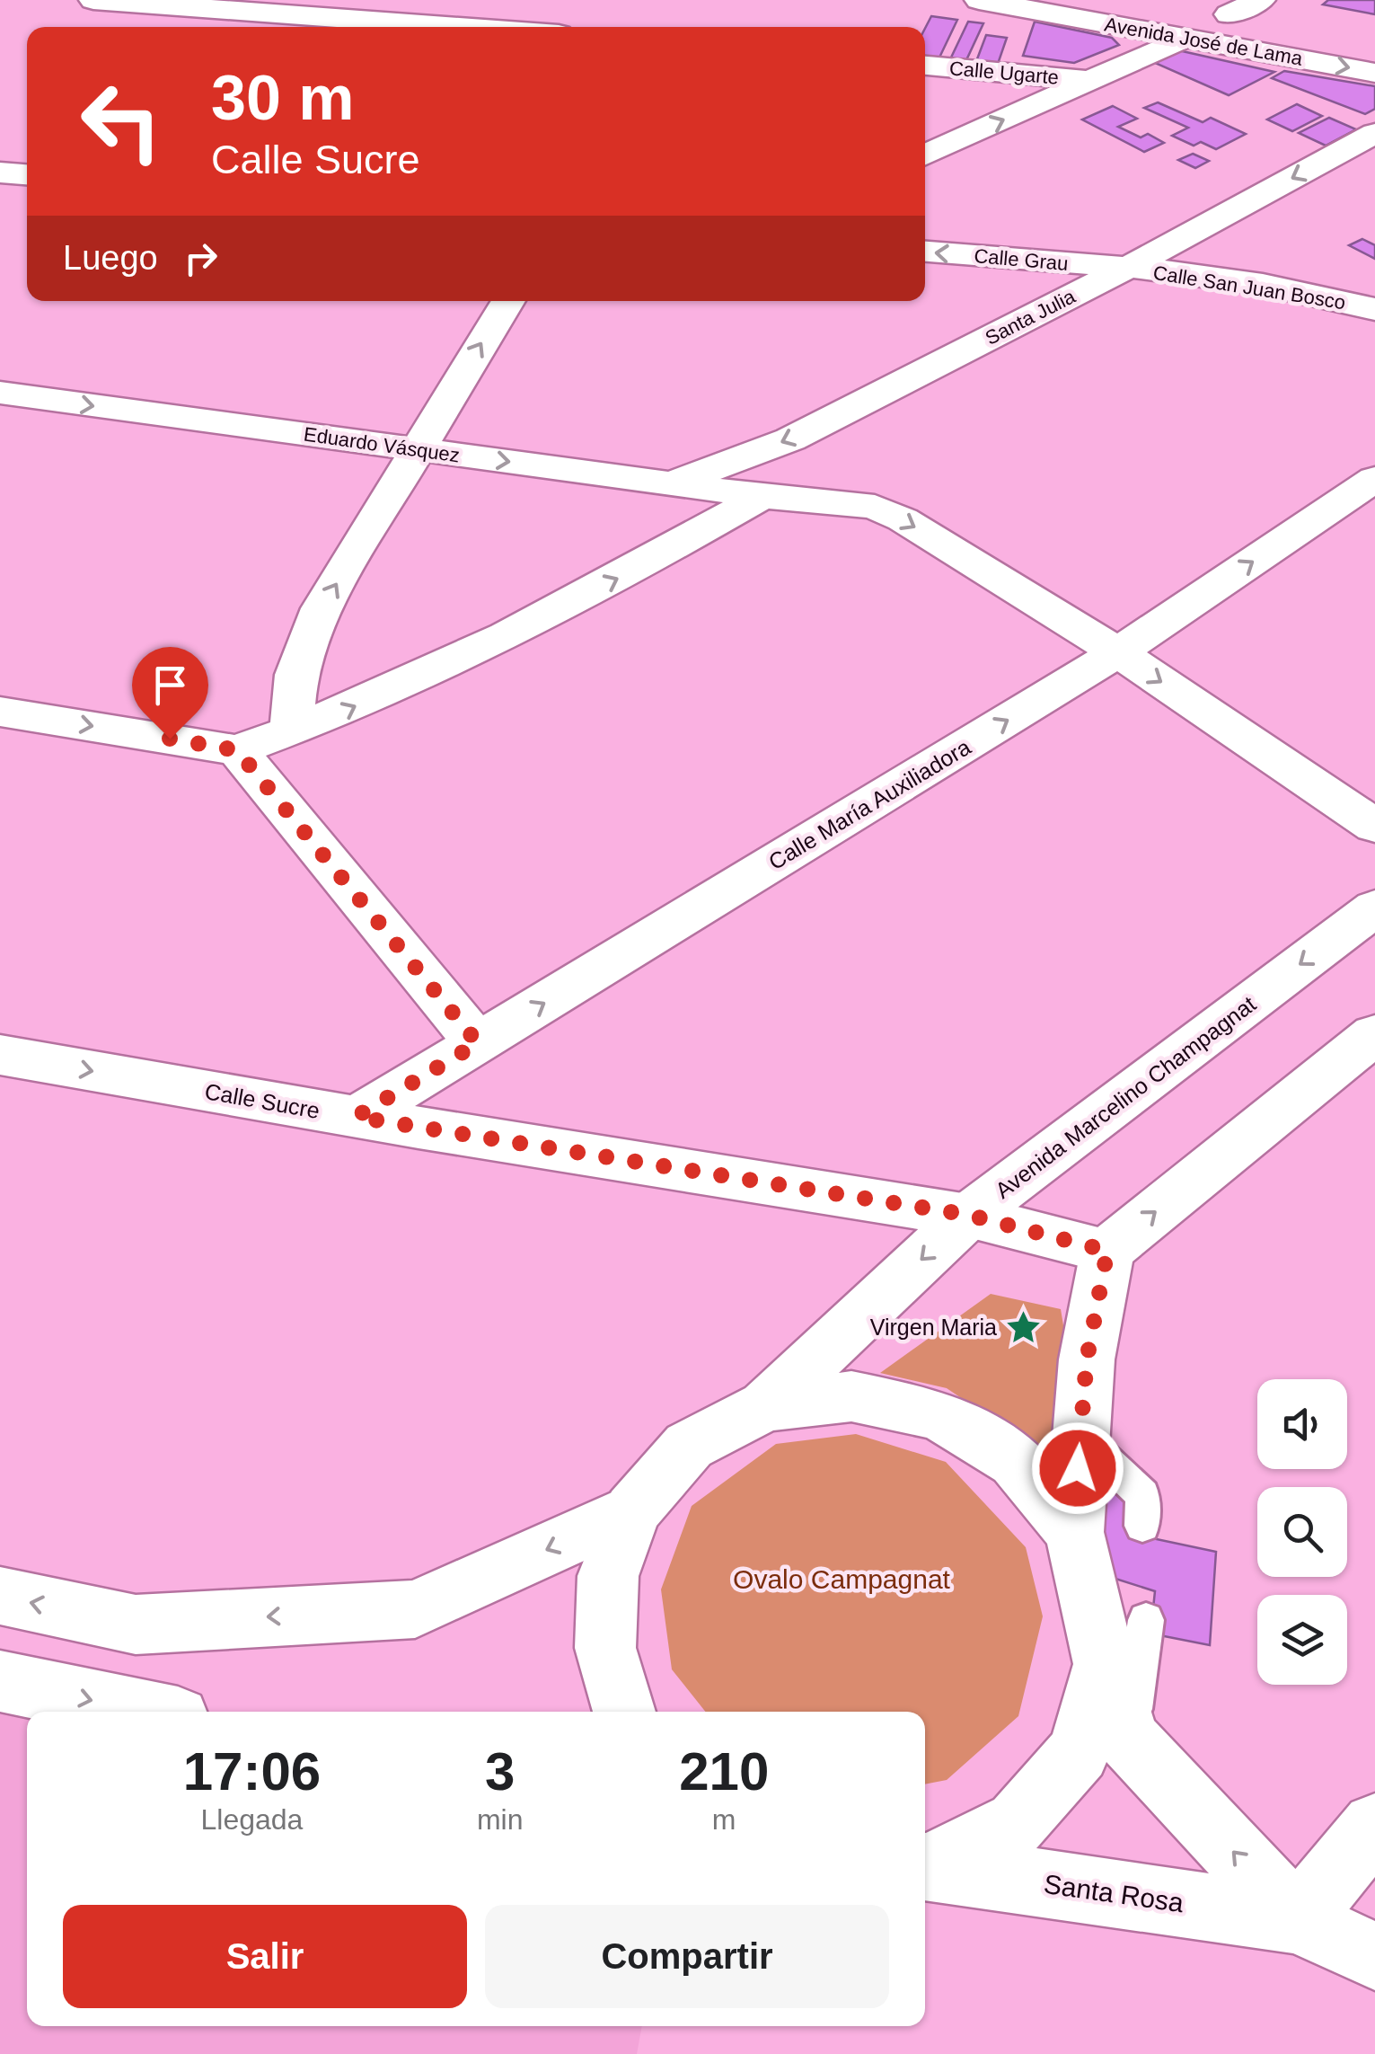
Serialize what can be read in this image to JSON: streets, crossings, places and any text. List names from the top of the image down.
{
  "streets": {
    "street": [
      "Avenida José de Lama",
      "Calle Ugarte",
      "Calle Grau",
      "Calle San Juan Bosco",
      "Santa Julia",
      "Eduardo Vásquez",
      "Calle María Auxiliadora",
      "Avenida Marcelino Champagnat",
      "Calle Sucre",
      "Santa Rosa"
    ]
  },
  "crossings": [
    ["Calle Grau", "Calle San Juan Bosco"],
    ["Calle Grau", "Santa Julia"],
    ["Calle San Juan Bosco", "Santa Julia"],
    ["Santa Julia", "Eduardo Vásquez"],
    ["Eduardo Vásquez", "Calle María Auxiliadora"],
    ["Calle María Auxiliadora", "Calle Sucre"],
    ["Avenida Marcelino Champagnat", "Calle Sucre"]
  ],
  "one_way": ["Calle Grau"],
  "parks": ["Ovalo Campagnat"],
  "places": {
    "place": ["Virgen Maria"]
  },
  "page": {
    "turn": ["30 m", "Calle Sucre"],
    "then": "Luego",
    "eta": [
      "17:06",
      "Llegada",
      "3",
      "min",
      "210",
      "m"
    ],
    "buttons": ["Salir", "Compartir"]
  }
}
